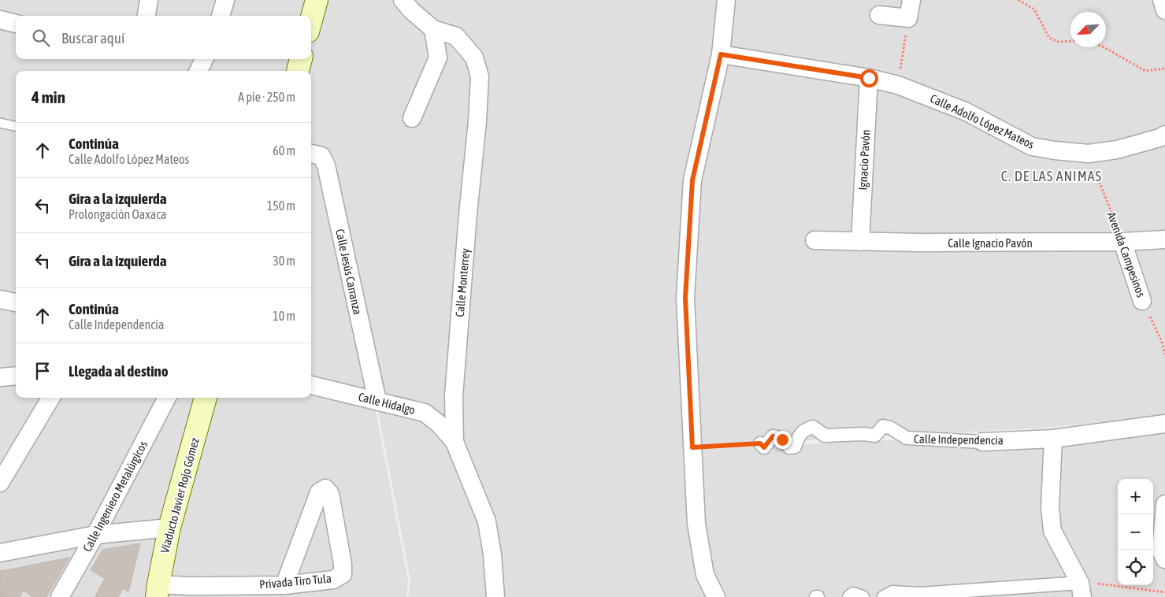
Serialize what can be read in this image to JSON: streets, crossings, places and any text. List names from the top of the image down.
{
  "streets": {
    "main road": ["Viaducto Javier Rojo Gómez"],
    "street": [
      "Calle Adolfo López Mateos",
      "Ignacio Pavón",
      "Calle Ignacio Pavón",
      "Avenida Campesinos",
      "Calle Jesús Carranza",
      "Calle Monterrey",
      "Calle Hidalgo",
      "Calle Independencia",
      "Calle Ingeniero Metalúrgicos",
      "Privada Tiro Tula"
    ]
  },
  "crossings": [
    ["Calle Adolfo López Mateos", "Ignacio Pavón"],
    ["Calle Adolfo López Mateos", "Avenida Campesinos"],
    ["Ignacio Pavón", "Calle Ignacio Pavón"],
    ["Calle Ignacio Pavón", "Avenida Campesinos"],
    ["Calle Jesús Carranza", "Calle Hidalgo"],
    ["Calle Monterrey", "Calle Hidalgo"],
    ["Viaducto Javier Rojo Gómez", "Privada Tiro Tula"]
  ],
  "districts": ["C. DE LAS ANIMAS"],
  "north": "bottom left",
  "page": {
    "search": "Buscar aquí",
    "heading": ["4 min", "A pie · 250 m"],
    "list": [
      ["Continúa", "Calle Adolfo López Mateos", "60 m"],
      ["Gira a la izquierda", "Prolongación Oaxaca", "150 m"],
      ["Gira a la izquierda", "30 m"],
      ["Continúa", "Calle Independencia", "10 m"],
      "Llegada al destino"
    ],
    "map_buttons": ["+", "−"]
  }
}
